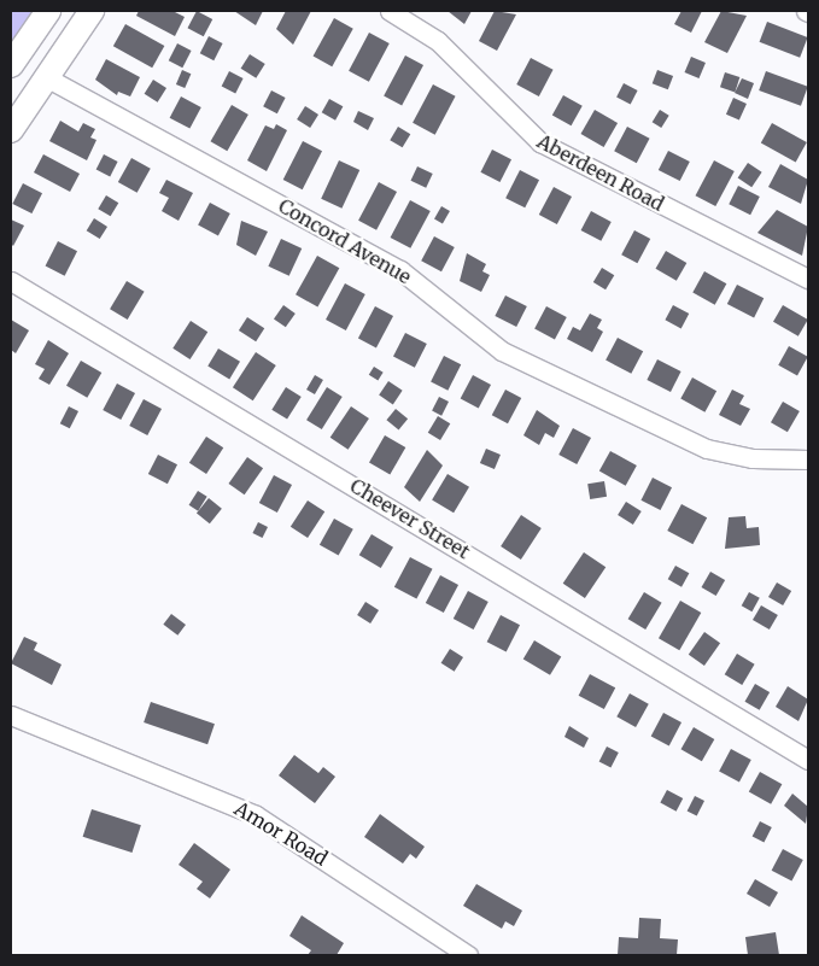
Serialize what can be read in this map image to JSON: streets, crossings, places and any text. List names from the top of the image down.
{
  "streets": {
    "street": [
      "Aberdeen Road",
      "Concord Avenue",
      "Cheever Street",
      "Amor Road"
    ]
  }
}
